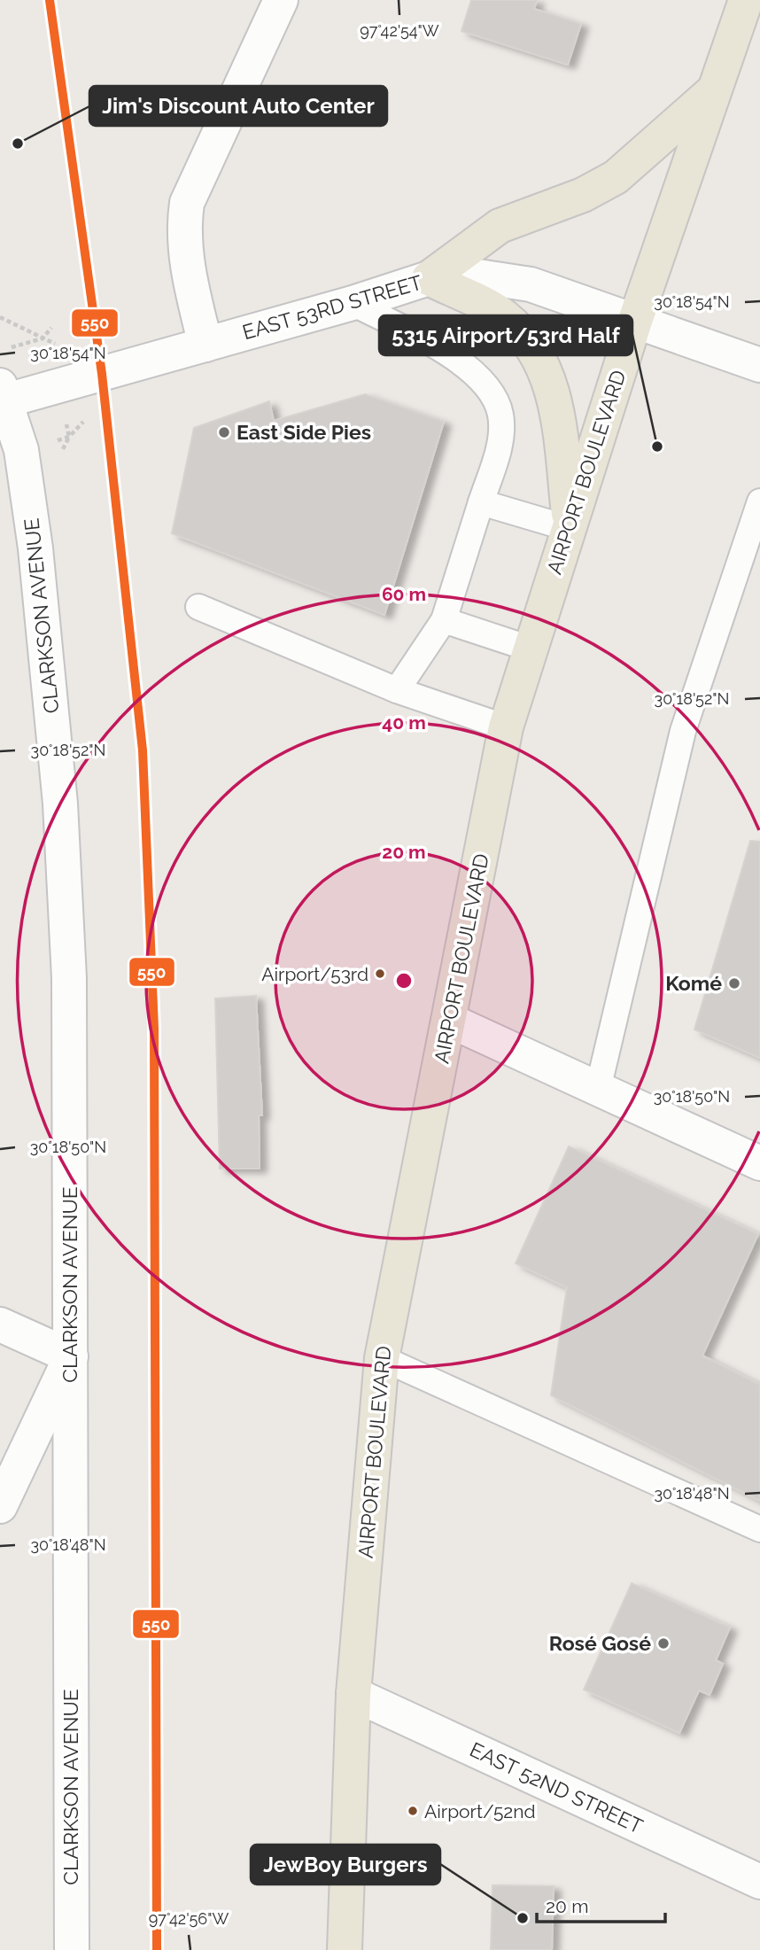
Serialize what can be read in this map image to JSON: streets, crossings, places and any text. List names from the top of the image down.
{
  "streets": {
    "main road": ["AIRPORT BOULEVARD"],
    "street": ["EAST 53RD STREET", "CLARKSON AVENUE", "EAST 52ND STREET"]
  },
  "crossings": [
    ["EAST 53RD STREET", "AIRPORT BOULEVARD"],
    ["EAST 53RD STREET", "CLARKSON AVENUE"],
    ["AIRPORT BOULEVARD", "EAST 52ND STREET"]
  ],
  "places": [
    "Jim's Discount Auto Center",
    "East Side Pies",
    "5315 Airport/53rd Half",
    "Airport/53rd",
    "Komé",
    "Rosé Gosé",
    "Airport/52nd",
    "JewBoy Burgers"
  ],
  "lines": ["transit line 550"],
  "scale_bar": "20 m",
  "coordinates": [
    "97°42'54\"W",
    "30°18'54\"N",
    "30°18'52\"N",
    "30°18'50\"N",
    "30°18'48\"N",
    "97°42'56\"W"
  ],
  "rings": ["60 m", "40 m", "20 m"]
}
